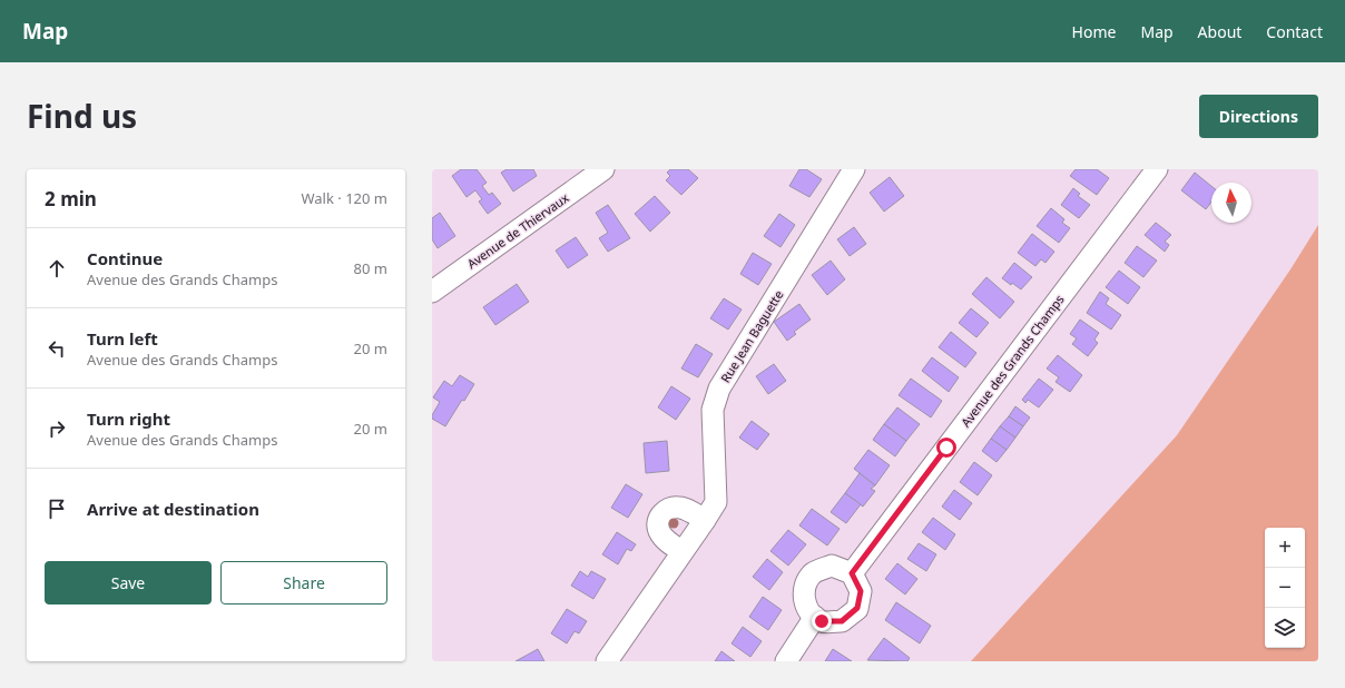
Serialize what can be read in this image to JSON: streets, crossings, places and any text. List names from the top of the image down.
{
  "streets": {
    "street": ["Avenue de Thiervaux", "Rue Jean Baguette", "Avenue des Grands Champs"]
  },
  "north": "top",
  "page": {
    "header": "Map",
    "nav": [
      "Home",
      "Map",
      "About",
      "Contact"
    ],
    "title": "Find us",
    "buttons": [
      "Directions",
      ["Save", "Share"]
    ],
    "heading": ["2 min", "Walk · 120 m"],
    "list": [
      ["Continue", "Avenue des Grands Champs", "80 m"],
      ["Turn left", "Avenue des Grands Champs", "20 m"],
      ["Turn right", "Avenue des Grands Champs", "20 m"],
      "Arrive at destination"
    ],
    "map_buttons": ["+", "−"]
  }
}
